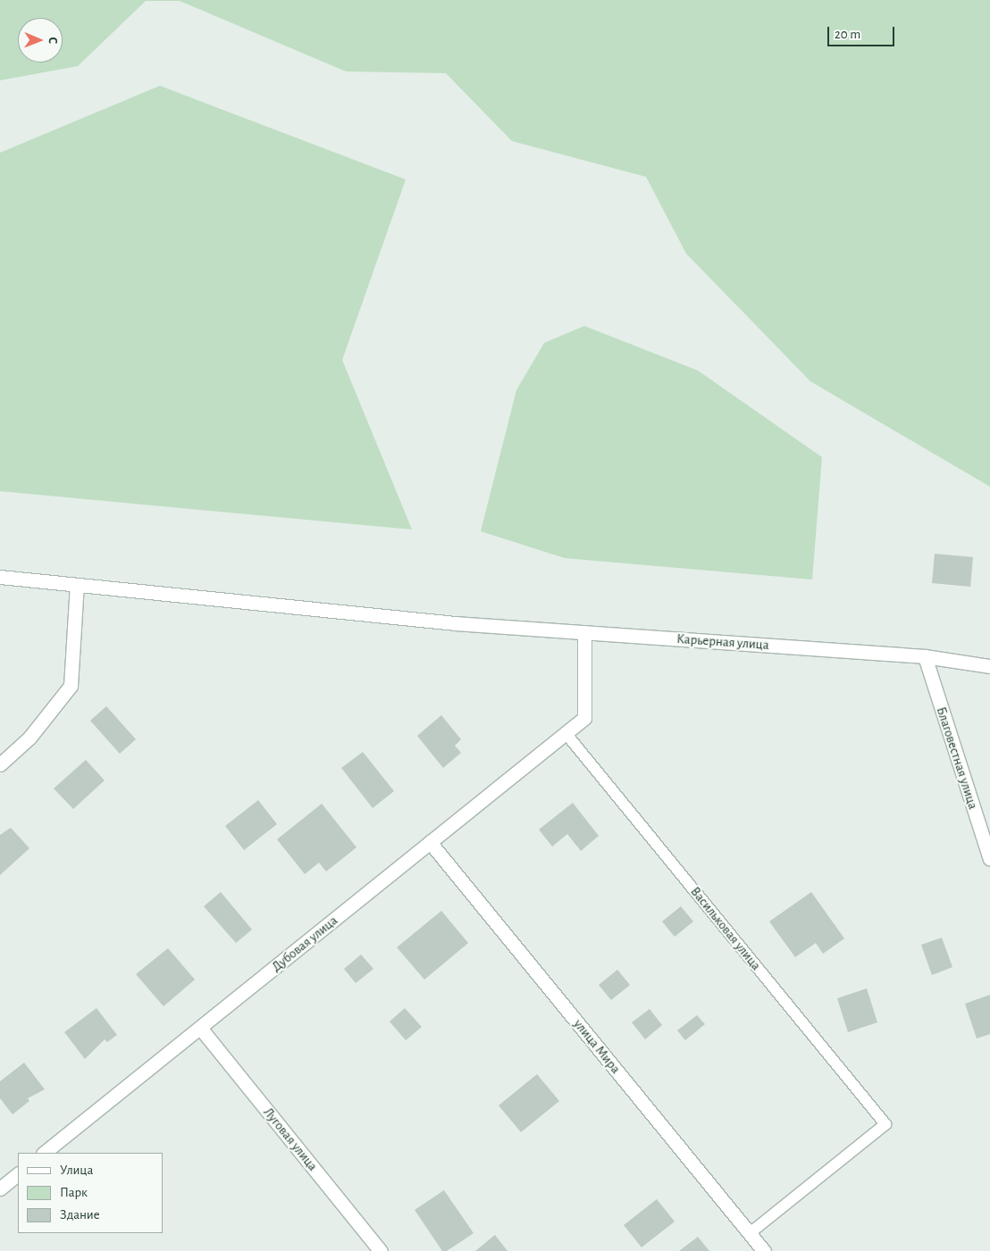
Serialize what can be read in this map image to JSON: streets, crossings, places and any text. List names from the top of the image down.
{
  "streets": {
    "street": [
      "Карьерная улица",
      "Благовестная улица",
      "Дубовая улица",
      "улица Мира",
      "Луговая улица"
    ],
    "lane": ["Васильковая улица"]
  },
  "crossings": [
    ["Карьерная улица", "Благовестная улица"],
    ["Карьерная улица", "Дубовая улица"],
    ["Васильковая улица", "Дубовая улица"],
    ["Васильковая улица", "улица Мира"],
    ["Дубовая улица", "улица Мира"],
    ["Дубовая улица", "Луговая улица"]
  ],
  "legend": ["Улица", "Парк", "Здание"],
  "scale_bar": "20 m",
  "north": "right"
}
